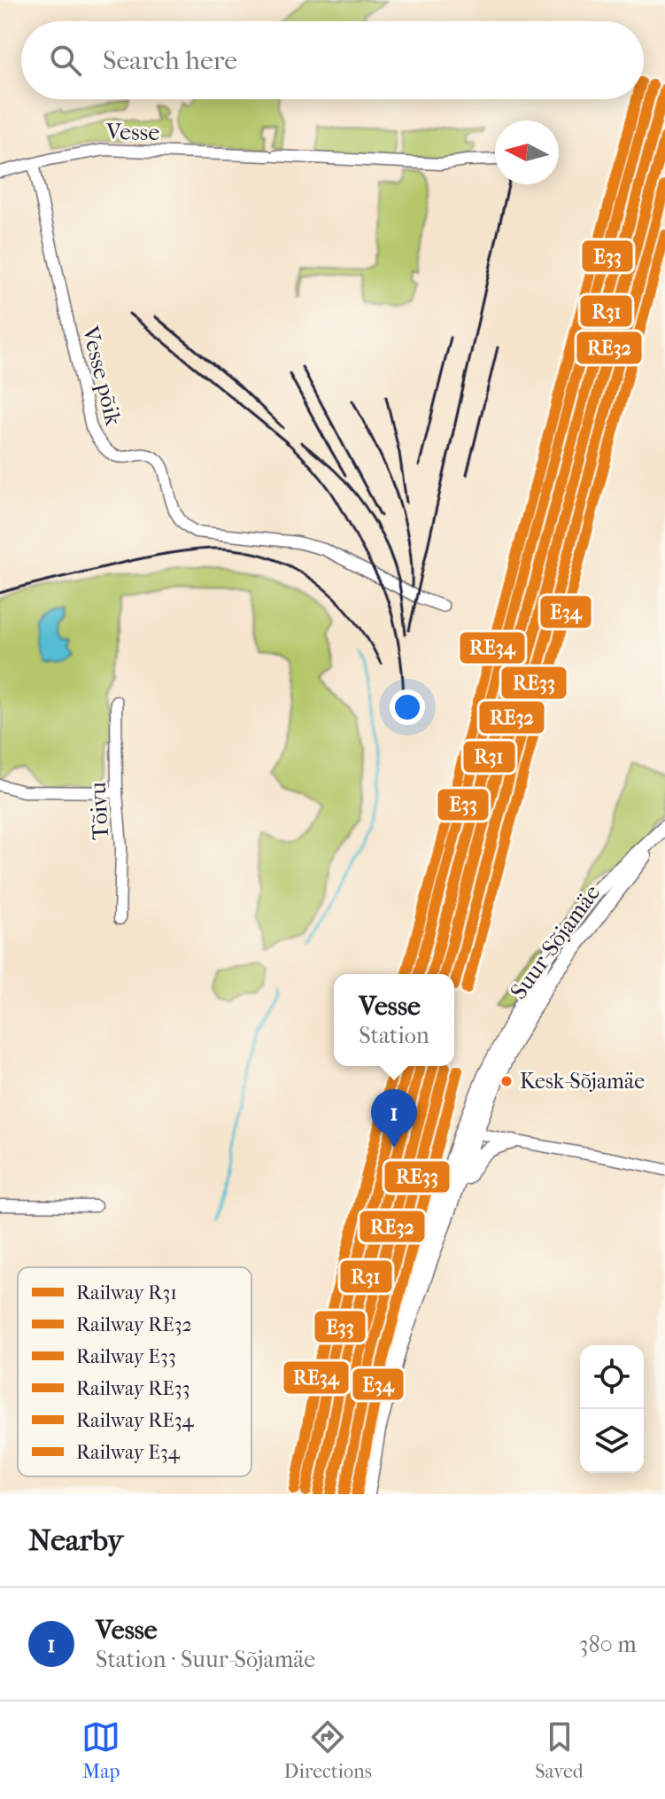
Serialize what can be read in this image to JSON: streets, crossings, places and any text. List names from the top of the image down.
{
  "streets": {
    "main road": ["Suur-Sõjamäe"],
    "street": ["Vesse", "Vesse põik", "Tõivu"]
  },
  "crossings": [
    ["Vesse", "Vesse põik"]
  ],
  "places": ["Kesk-Sõjamäe"],
  "lines": [
    "rail line E33",
    "rail line R31",
    "rail line RE34",
    "rail line RE32",
    "rail line RE33",
    "rail line E34"
  ],
  "legend": [
    "Railway R31",
    "Railway RE32",
    "Railway E33",
    "Railway RE33",
    "Railway RE34",
    "Railway E34"
  ],
  "north": "left",
  "page": {
    "search": "Search here",
    "popup": ["Vesse", "Station"],
    "pins": "1",
    "heading": "Nearby",
    "list": [
      {
        "mark": "1",
        "name": "Vesse",
        "note": "Station · Suur-Sõjamäe",
        "value": "380 m"
      }
    ],
    "nav": ["Map", "Directions", "Saved"]
  }
}
